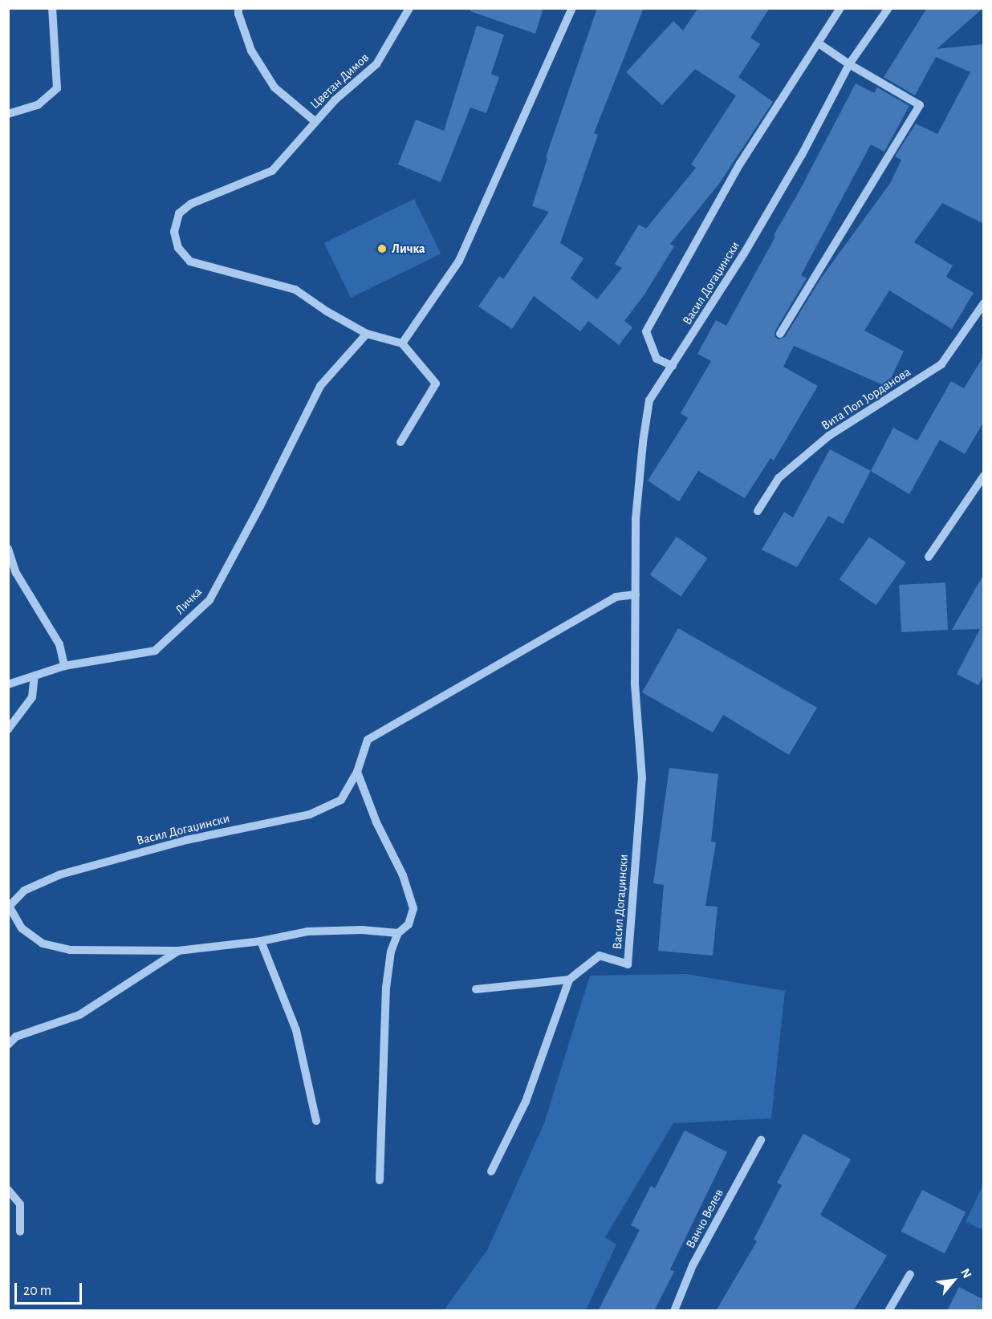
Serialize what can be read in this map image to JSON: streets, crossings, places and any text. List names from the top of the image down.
{
  "streets": {
    "street": [
      "Цветан Димов",
      "Васил Догаџински",
      "Вита Поп Јорданова",
      "Личка",
      "Ванчо Велев"
    ]
  },
  "crossings": [
    ["Цветан Димов", "Личка"]
  ],
  "places": ["Личка"],
  "scale_bar": "20 m",
  "north": "top right"
}
